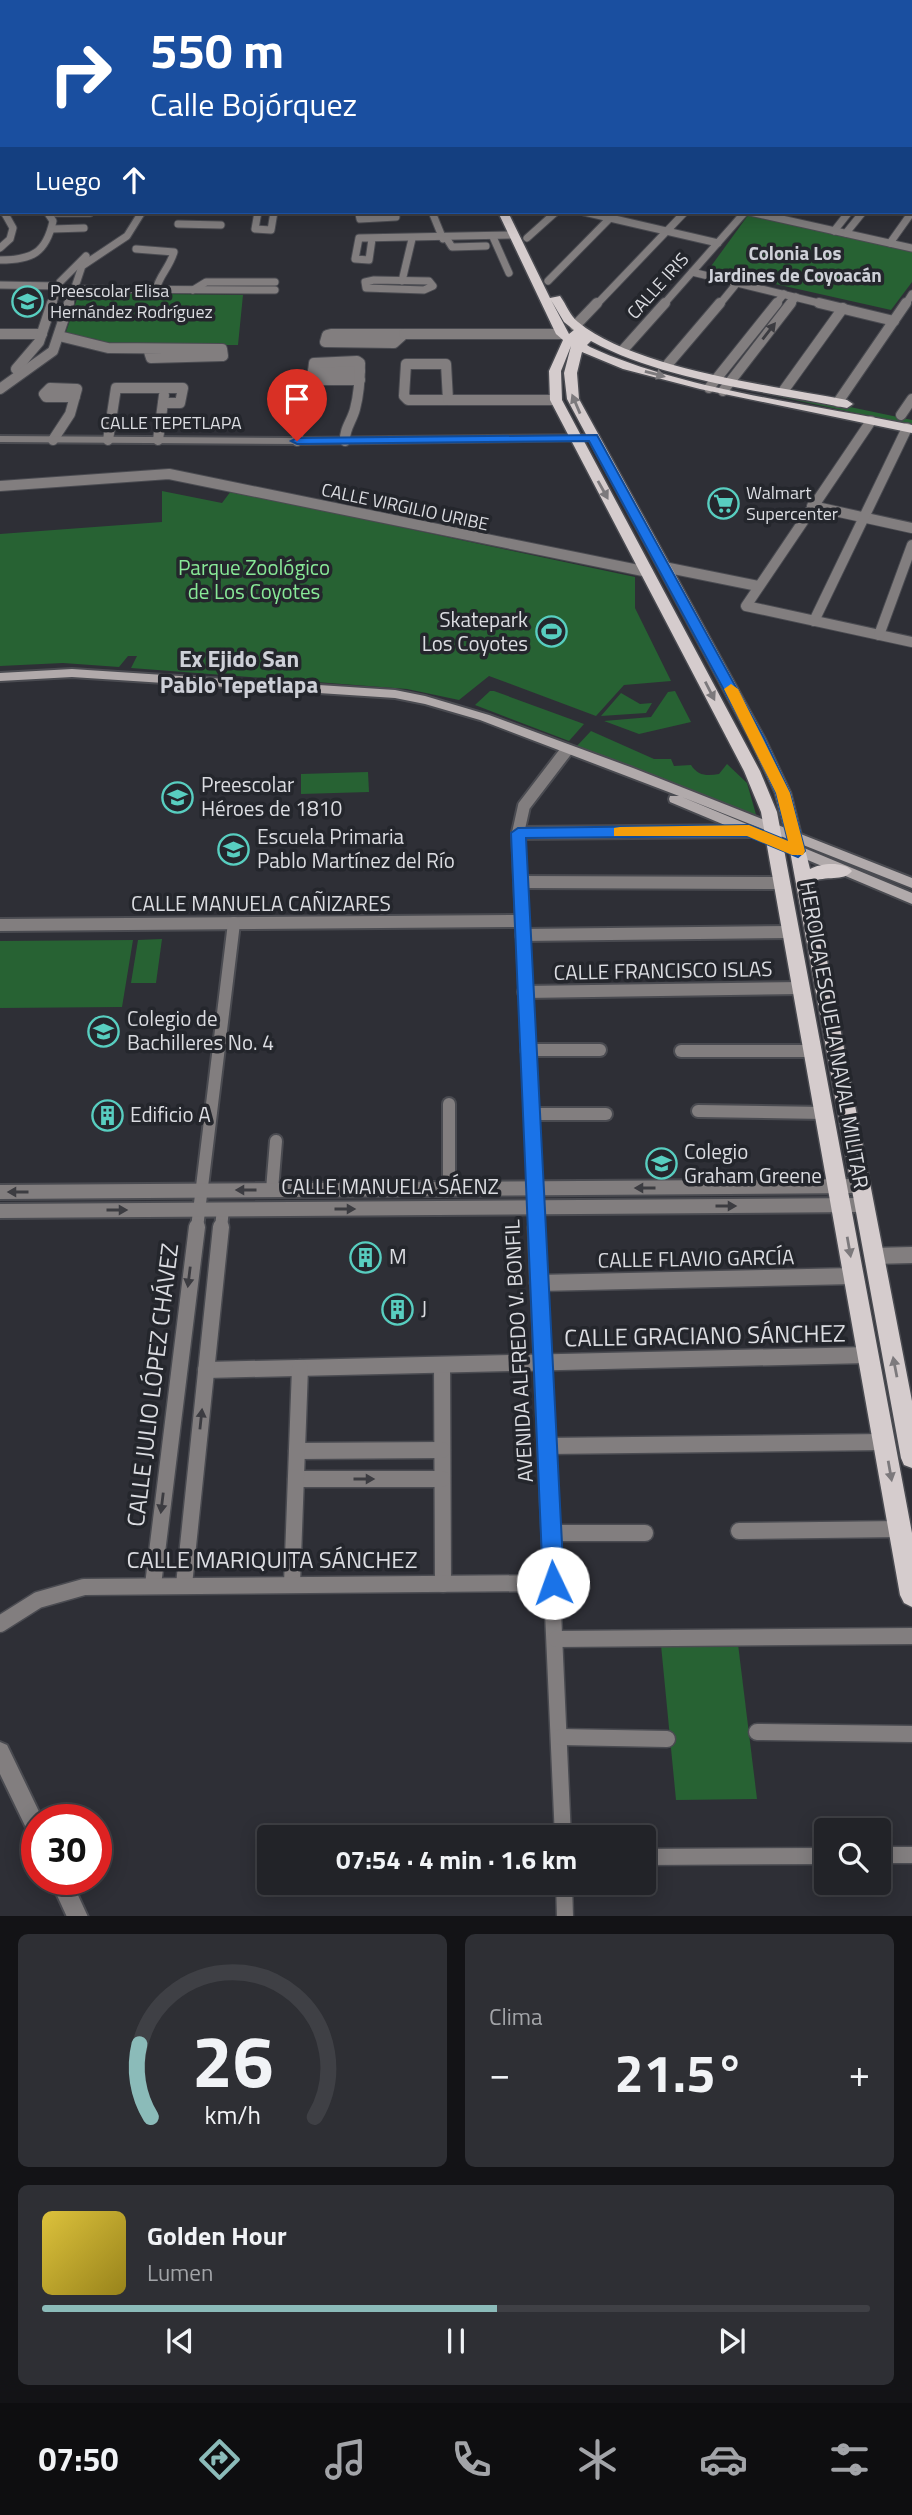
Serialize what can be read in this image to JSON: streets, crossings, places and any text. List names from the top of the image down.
{
  "streets": {
    "main road": ["HEROICA ESCUELA NAVAL MILITAR"],
    "street": [
      "CALLE IRIS",
      "CALLE TEPETLAPA",
      "CALLE VIRGILIO URIBE",
      "CALLE MANUELA CAÑIZARES",
      "CALLE FRANCISCO ISLAS",
      "CALLE MANUELA SÁENZ",
      "CALLE FLAVIO GARCÍA",
      "CALLE GRACIANO SÁNCHEZ",
      "AVENIDA ALFREDO V. BONFIL",
      "CALLE JULIO LÓPEZ CHÁVEZ",
      "CALLE MARIQUITA SÁNCHEZ"
    ]
  },
  "crossings": [
    ["CALLE TEPETLAPA", "HEROICA ESCUELA NAVAL MILITAR"],
    ["CALLE VIRGILIO URIBE", "HEROICA ESCUELA NAVAL MILITAR"],
    ["CALLE MANUELA CAÑIZARES", "HEROICA ESCUELA NAVAL MILITAR"],
    ["CALLE MANUELA CAÑIZARES", "AVENIDA ALFREDO V. BONFIL"],
    ["CALLE MANUELA CAÑIZARES", "CALLE JULIO LÓPEZ CHÁVEZ"],
    ["CALLE FRANCISCO ISLAS", "HEROICA ESCUELA NAVAL MILITAR"],
    ["CALLE FRANCISCO ISLAS", "AVENIDA ALFREDO V. BONFIL"],
    ["HEROICA ESCUELA NAVAL MILITAR", "CALLE MANUELA SÁENZ"],
    ["HEROICA ESCUELA NAVAL MILITAR", "CALLE FLAVIO GARCÍA"],
    ["HEROICA ESCUELA NAVAL MILITAR", "CALLE GRACIANO SÁNCHEZ"],
    ["CALLE MANUELA SÁENZ", "AVENIDA ALFREDO V. BONFIL"],
    ["CALLE MANUELA SÁENZ", "CALLE JULIO LÓPEZ CHÁVEZ"],
    ["CALLE FLAVIO GARCÍA", "AVENIDA ALFREDO V. BONFIL"],
    ["CALLE GRACIANO SÁNCHEZ", "AVENIDA ALFREDO V. BONFIL"],
    ["AVENIDA ALFREDO V. BONFIL", "CALLE MARIQUITA SÁNCHEZ"],
    ["CALLE JULIO LÓPEZ CHÁVEZ", "CALLE MARIQUITA SÁNCHEZ"]
  ],
  "districts": ["Colonia Los Jardines de Coyoacán", "Ex Ejido San Pablo Tepetlapa"],
  "parks": ["Parque Zoológico de Los Coyotes"],
  "places": {
    "school or university": [
      "Preescolar Elisa Hernández Rodríguez",
      "Preescolar Héroes de 1810",
      "Escuela Primaria Pablo Martínez del Río",
      "Colegio de Bachilleres No. 4",
      "Colegio Graham Greene"
    ],
    "supermarket": ["Walmart Supercenter"],
    "sports": ["Skatepark Los Coyotes"],
    "building": ["Edificio A", "M", "J"]
  },
  "page": {
    "turn": ["550 m", "Calle Bojórquez"],
    "then": "Luego",
    "limit": "30",
    "trip": "07:54 · 4 min · 1.6 km",
    "tile": "Clima",
    "heat": ["−", "21.5°", "+"],
    "song": ["Golden Hour", "Lumen"],
    "tabs": "07:50",
    "gauge": ["26", "km/h"]
  }
}
